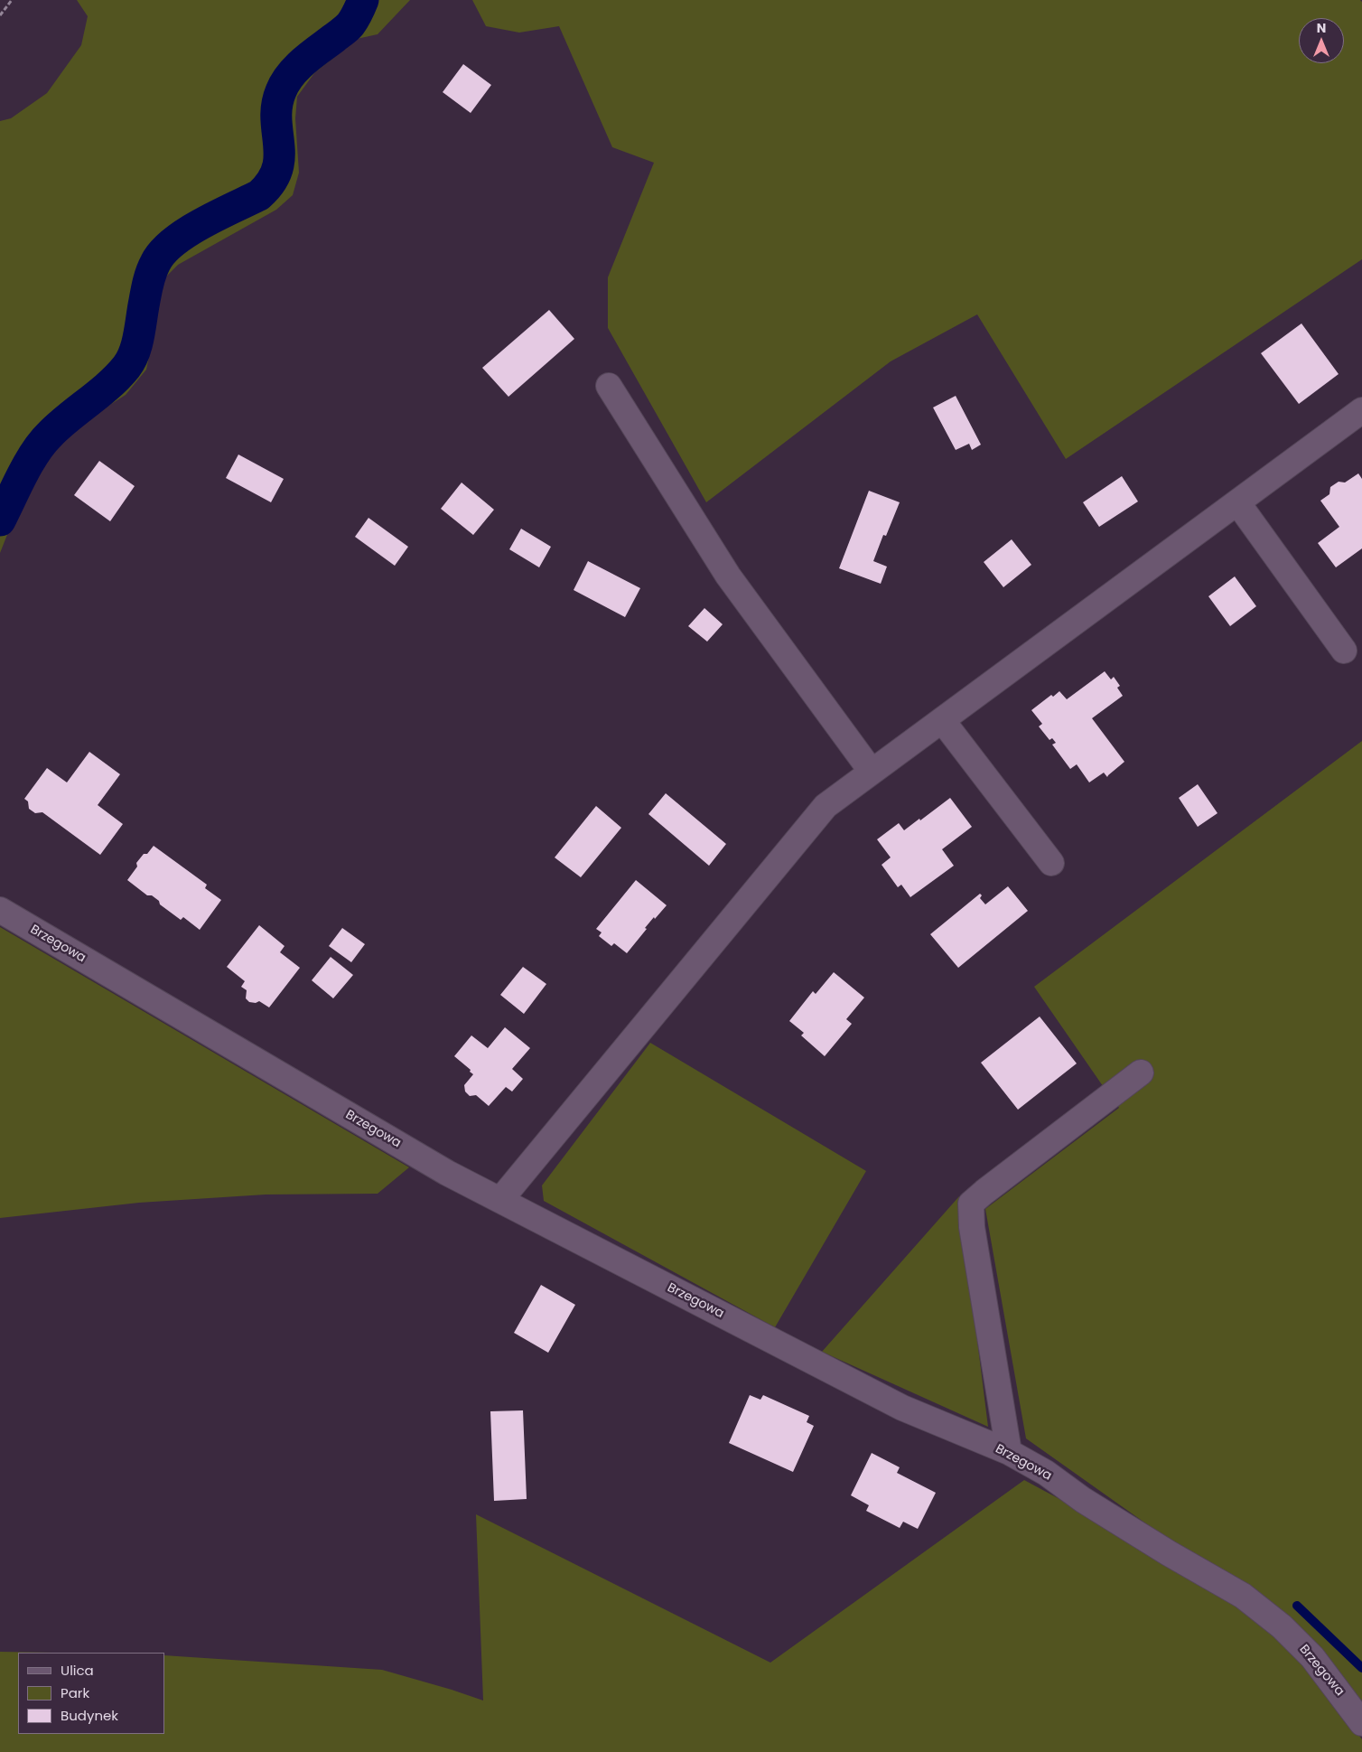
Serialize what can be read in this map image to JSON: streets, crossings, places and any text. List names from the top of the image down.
{
  "streets": {
    "street": ["Brzegowa"]
  },
  "legend": ["Ulica", "Park", "Budynek"],
  "north": "top"
}
